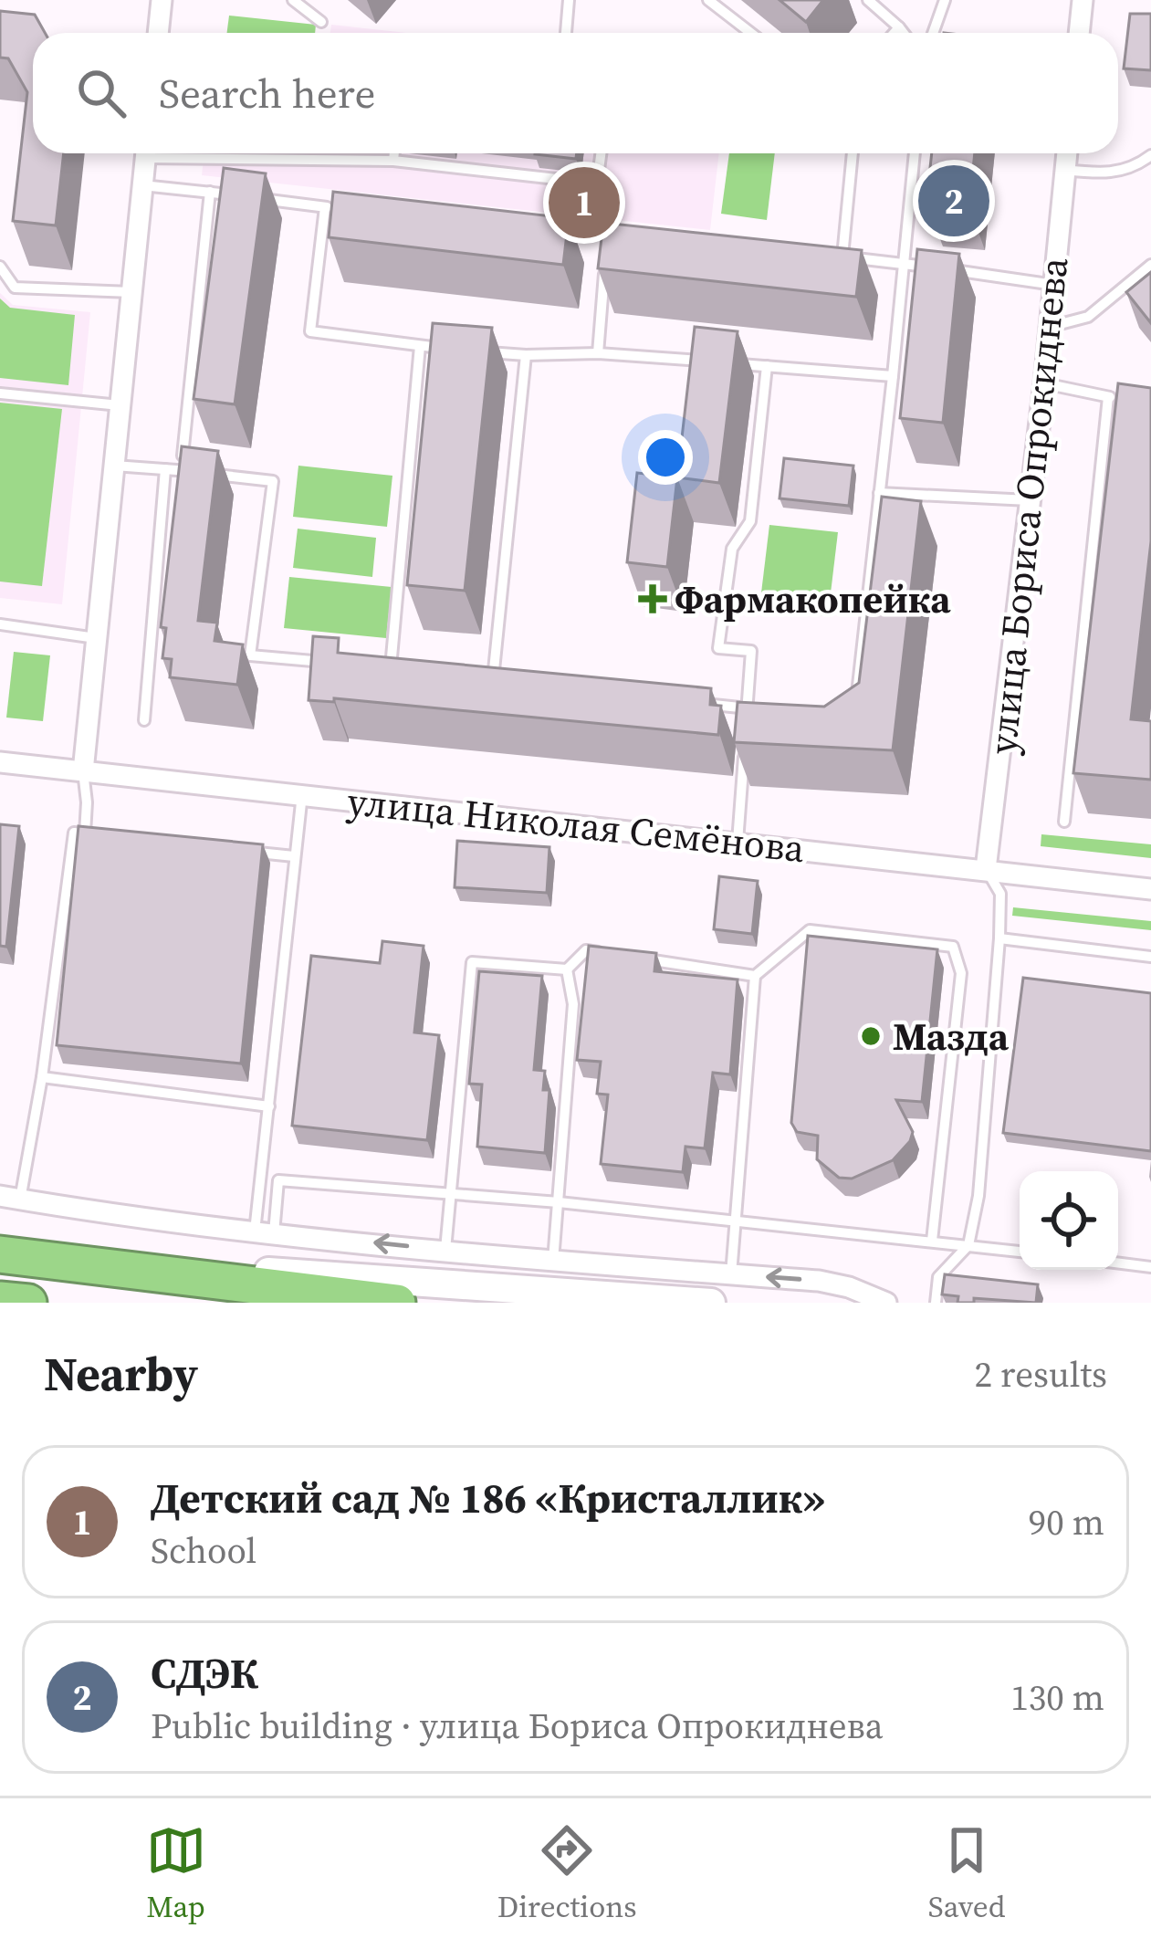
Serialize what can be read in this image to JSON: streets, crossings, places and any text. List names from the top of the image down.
{
  "streets": {
    "street": ["улица Бориса Опрокиднева", "улица Николая Семёнова"]
  },
  "crossings": [
    ["улица Бориса Опрокиднева", "улица Николая Семёнова"]
  ],
  "places": {
    "health": ["Фармакопейка"],
    "other": ["Мазда"]
  },
  "page": {
    "search": "Search here",
    "pins": ["2", "1"],
    "heading": ["Nearby", "2 results"],
    "list": [
      {
        "mark": "1",
        "name": "Детский сад № 186 «Кристаллик»",
        "note": "School",
        "value": "90 m"
      },
      {
        "mark": "2",
        "name": "СДЭК",
        "note": "Public building · улица Бориса Опрокиднева",
        "value": "130 m"
      }
    ],
    "nav": ["Map", "Directions", "Saved"]
  }
}
